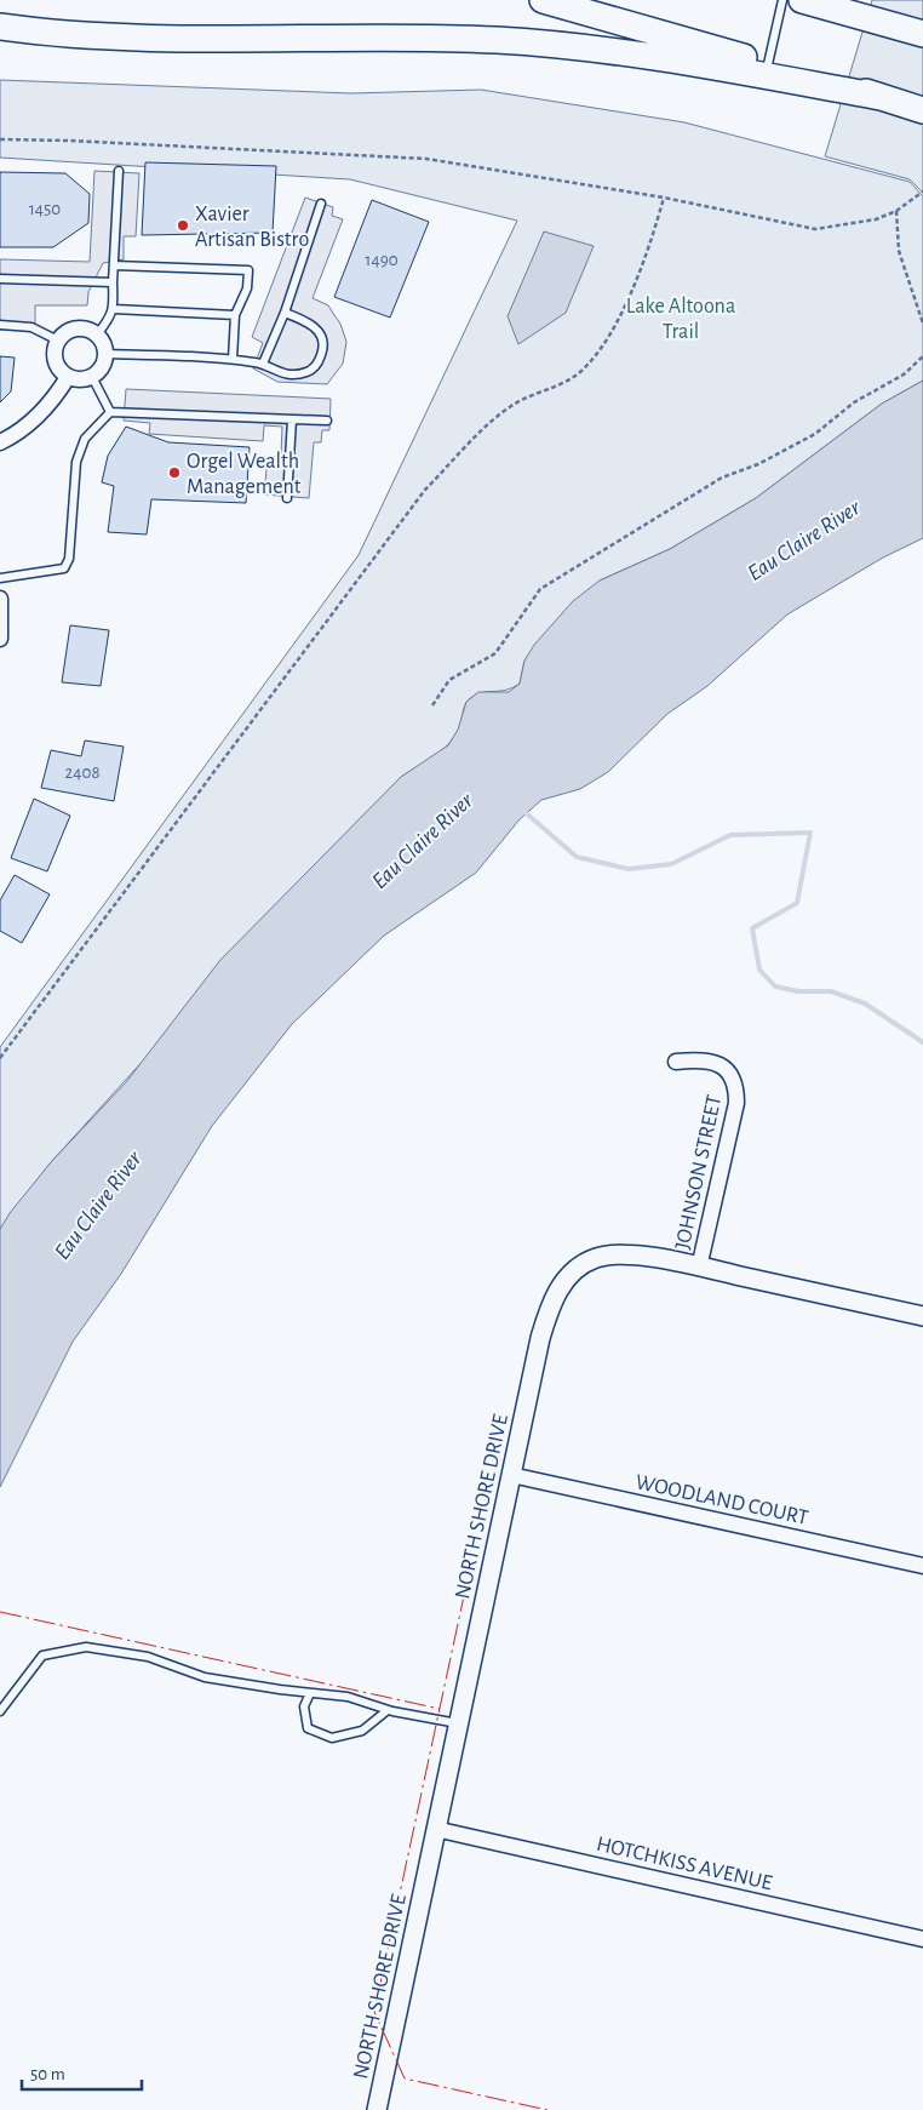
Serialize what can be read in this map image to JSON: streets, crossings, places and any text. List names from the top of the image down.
{
  "streets": {
    "street": [
      "JOHNSON STREET",
      "WOODLAND COURT",
      "NORTH SHORE DRIVE",
      "HOTCHKISS AVENUE"
    ]
  },
  "crossings": [
    ["JOHNSON STREET", "NORTH SHORE DRIVE"],
    ["WOODLAND COURT", "NORTH SHORE DRIVE"],
    ["NORTH SHORE DRIVE", "HOTCHKISS AVENUE"]
  ],
  "water": ["Eau Claire River"],
  "parks": ["Lake Altoona Trail"],
  "places": ["Xavier Artisan Bistro", "Orgel Wealth Management"],
  "house_numbers": ["1450", "1490", "2408"],
  "scale_bar": "50 m"
}
